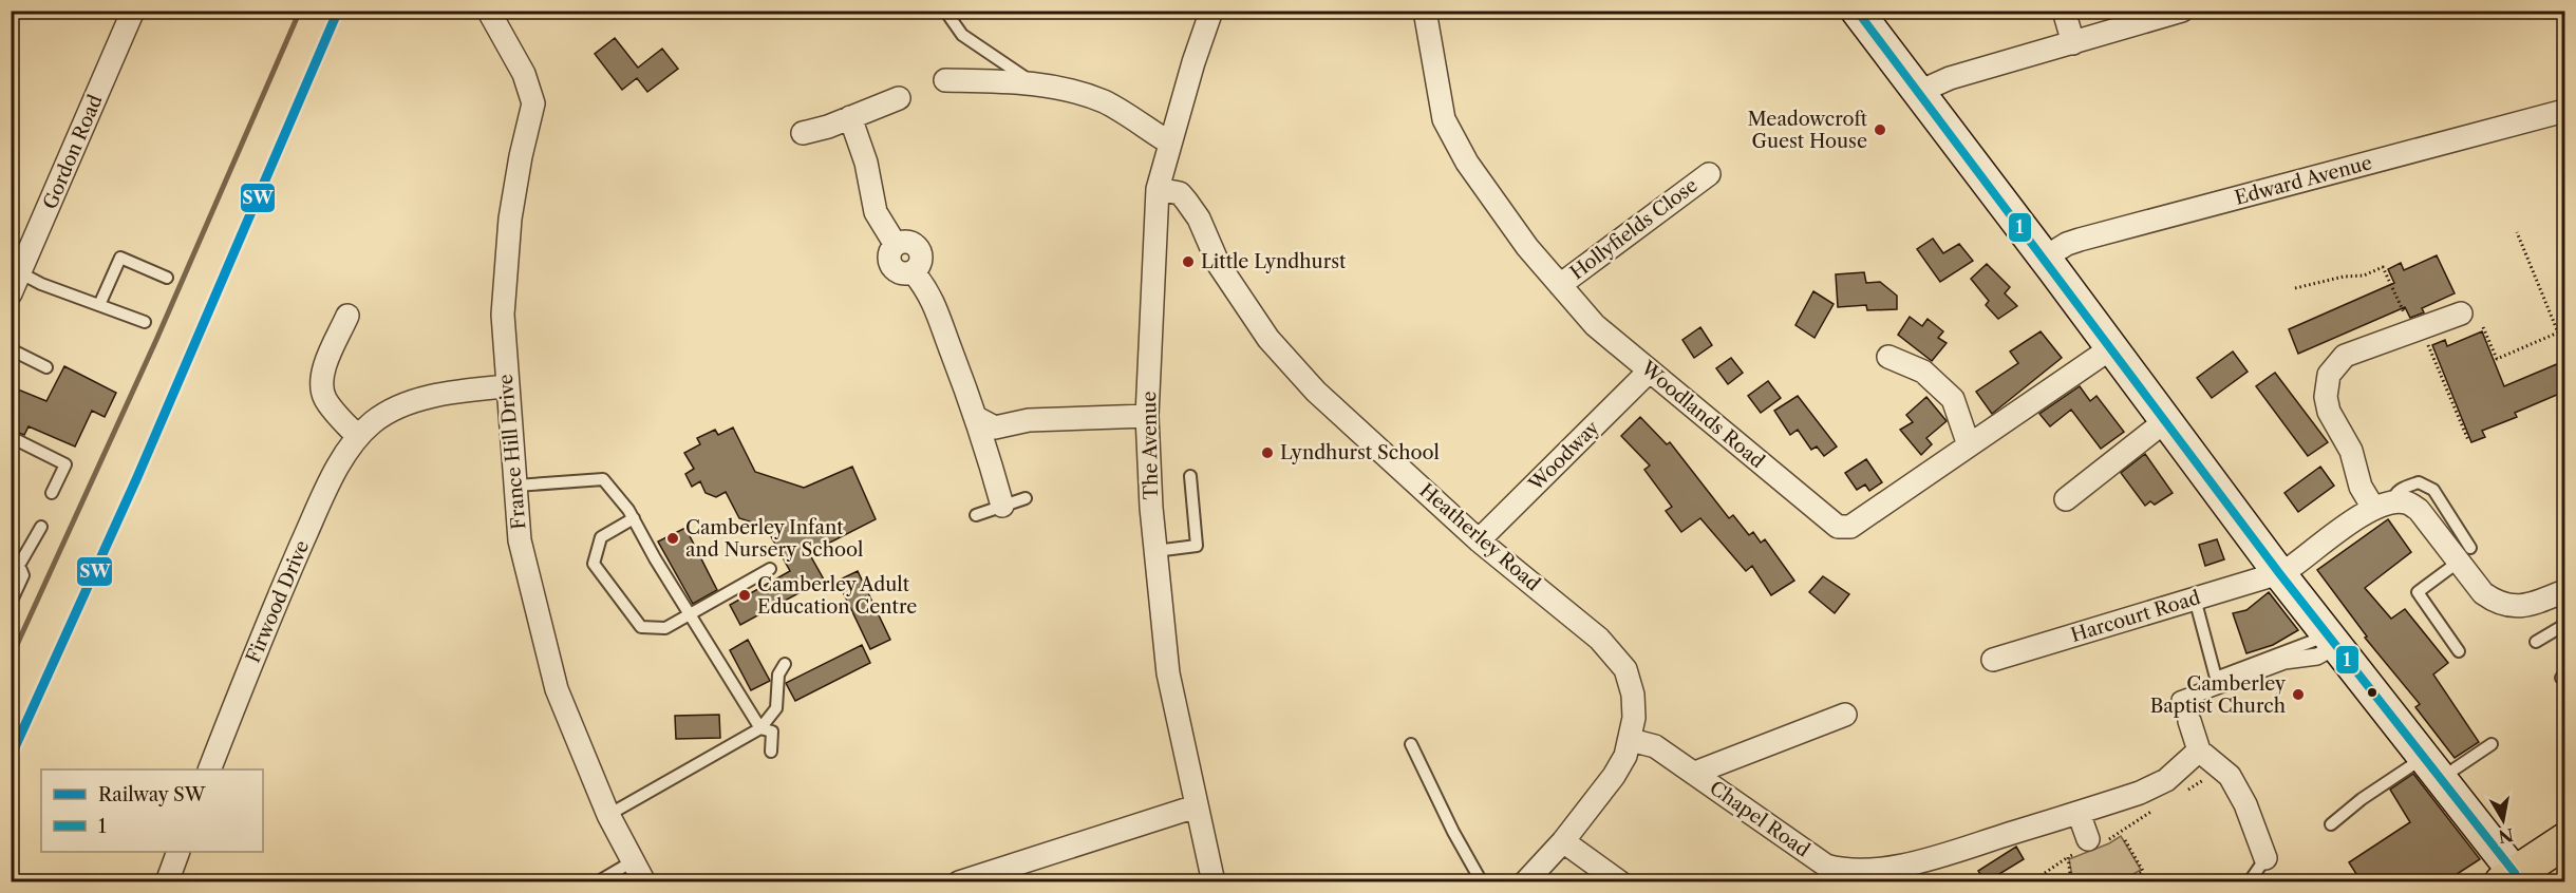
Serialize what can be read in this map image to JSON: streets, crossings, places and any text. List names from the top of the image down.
{
  "streets": {
    "street": [
      "Gordon Road",
      "Edward Avenue",
      "Hollyfields Close",
      "Woodlands Road",
      "The Avenue",
      "France Hill Drive",
      "Woodway",
      "Heatherley Road",
      "Firwood Drive",
      "Harcourt Road",
      "Chapel Road"
    ]
  },
  "crossings": [
    ["Hollyfields Close", "Woodlands Road"],
    ["Woodlands Road", "Woodway"],
    ["The Avenue", "Heatherley Road"],
    ["France Hill Drive", "Firwood Drive"],
    ["Woodway", "Heatherley Road"],
    ["Heatherley Road", "Chapel Road"]
  ],
  "places": [
    "Meadowcroft Guest House",
    "Little Lyndhurst",
    "Lyndhurst School",
    "Camberley Infant and Nursery School",
    "Camberley Adult Education Centre",
    "Camberley Baptist Church"
  ],
  "lines": ["rail line SW", "transit line 1"],
  "legend": ["Railway SW", "1"],
  "north": "bottom"
}
